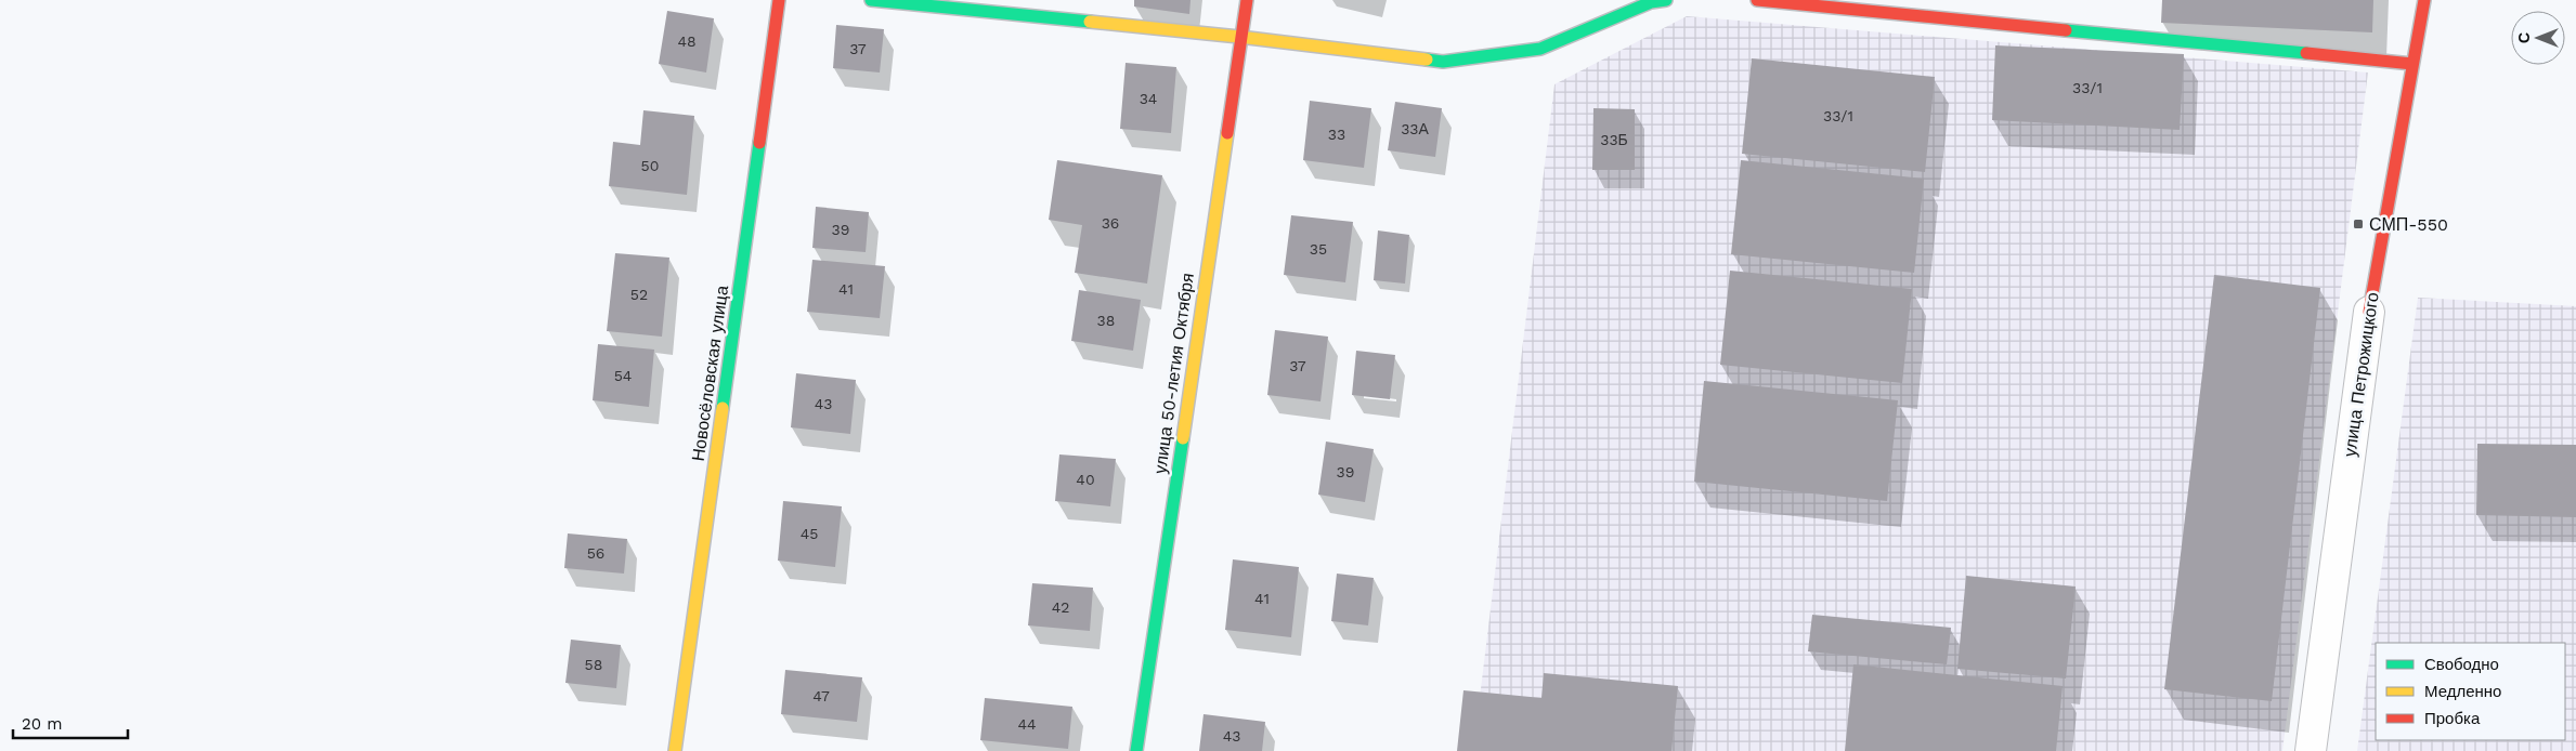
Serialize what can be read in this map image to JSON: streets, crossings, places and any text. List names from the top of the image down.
{
  "streets": {
    "street": ["Новосёловская улица", "улица 50-летия Октября", "улица Петрожицкого"]
  },
  "places": {
    "transit": ["СМП-550"]
  },
  "house_numbers": [
    "48",
    "37",
    "33/1",
    "34",
    "33/1",
    "33А",
    "33",
    "33Б",
    "50",
    "36",
    "39",
    "35",
    "41",
    "52",
    "38",
    "37",
    "54",
    "43",
    "39",
    "40",
    "45",
    "56",
    "41",
    "42",
    "58",
    "47",
    "44",
    "43"
  ],
  "legend": ["Свободно", "Медленно", "Пробка"],
  "scale_bar": "20 m",
  "north": "left"
}
